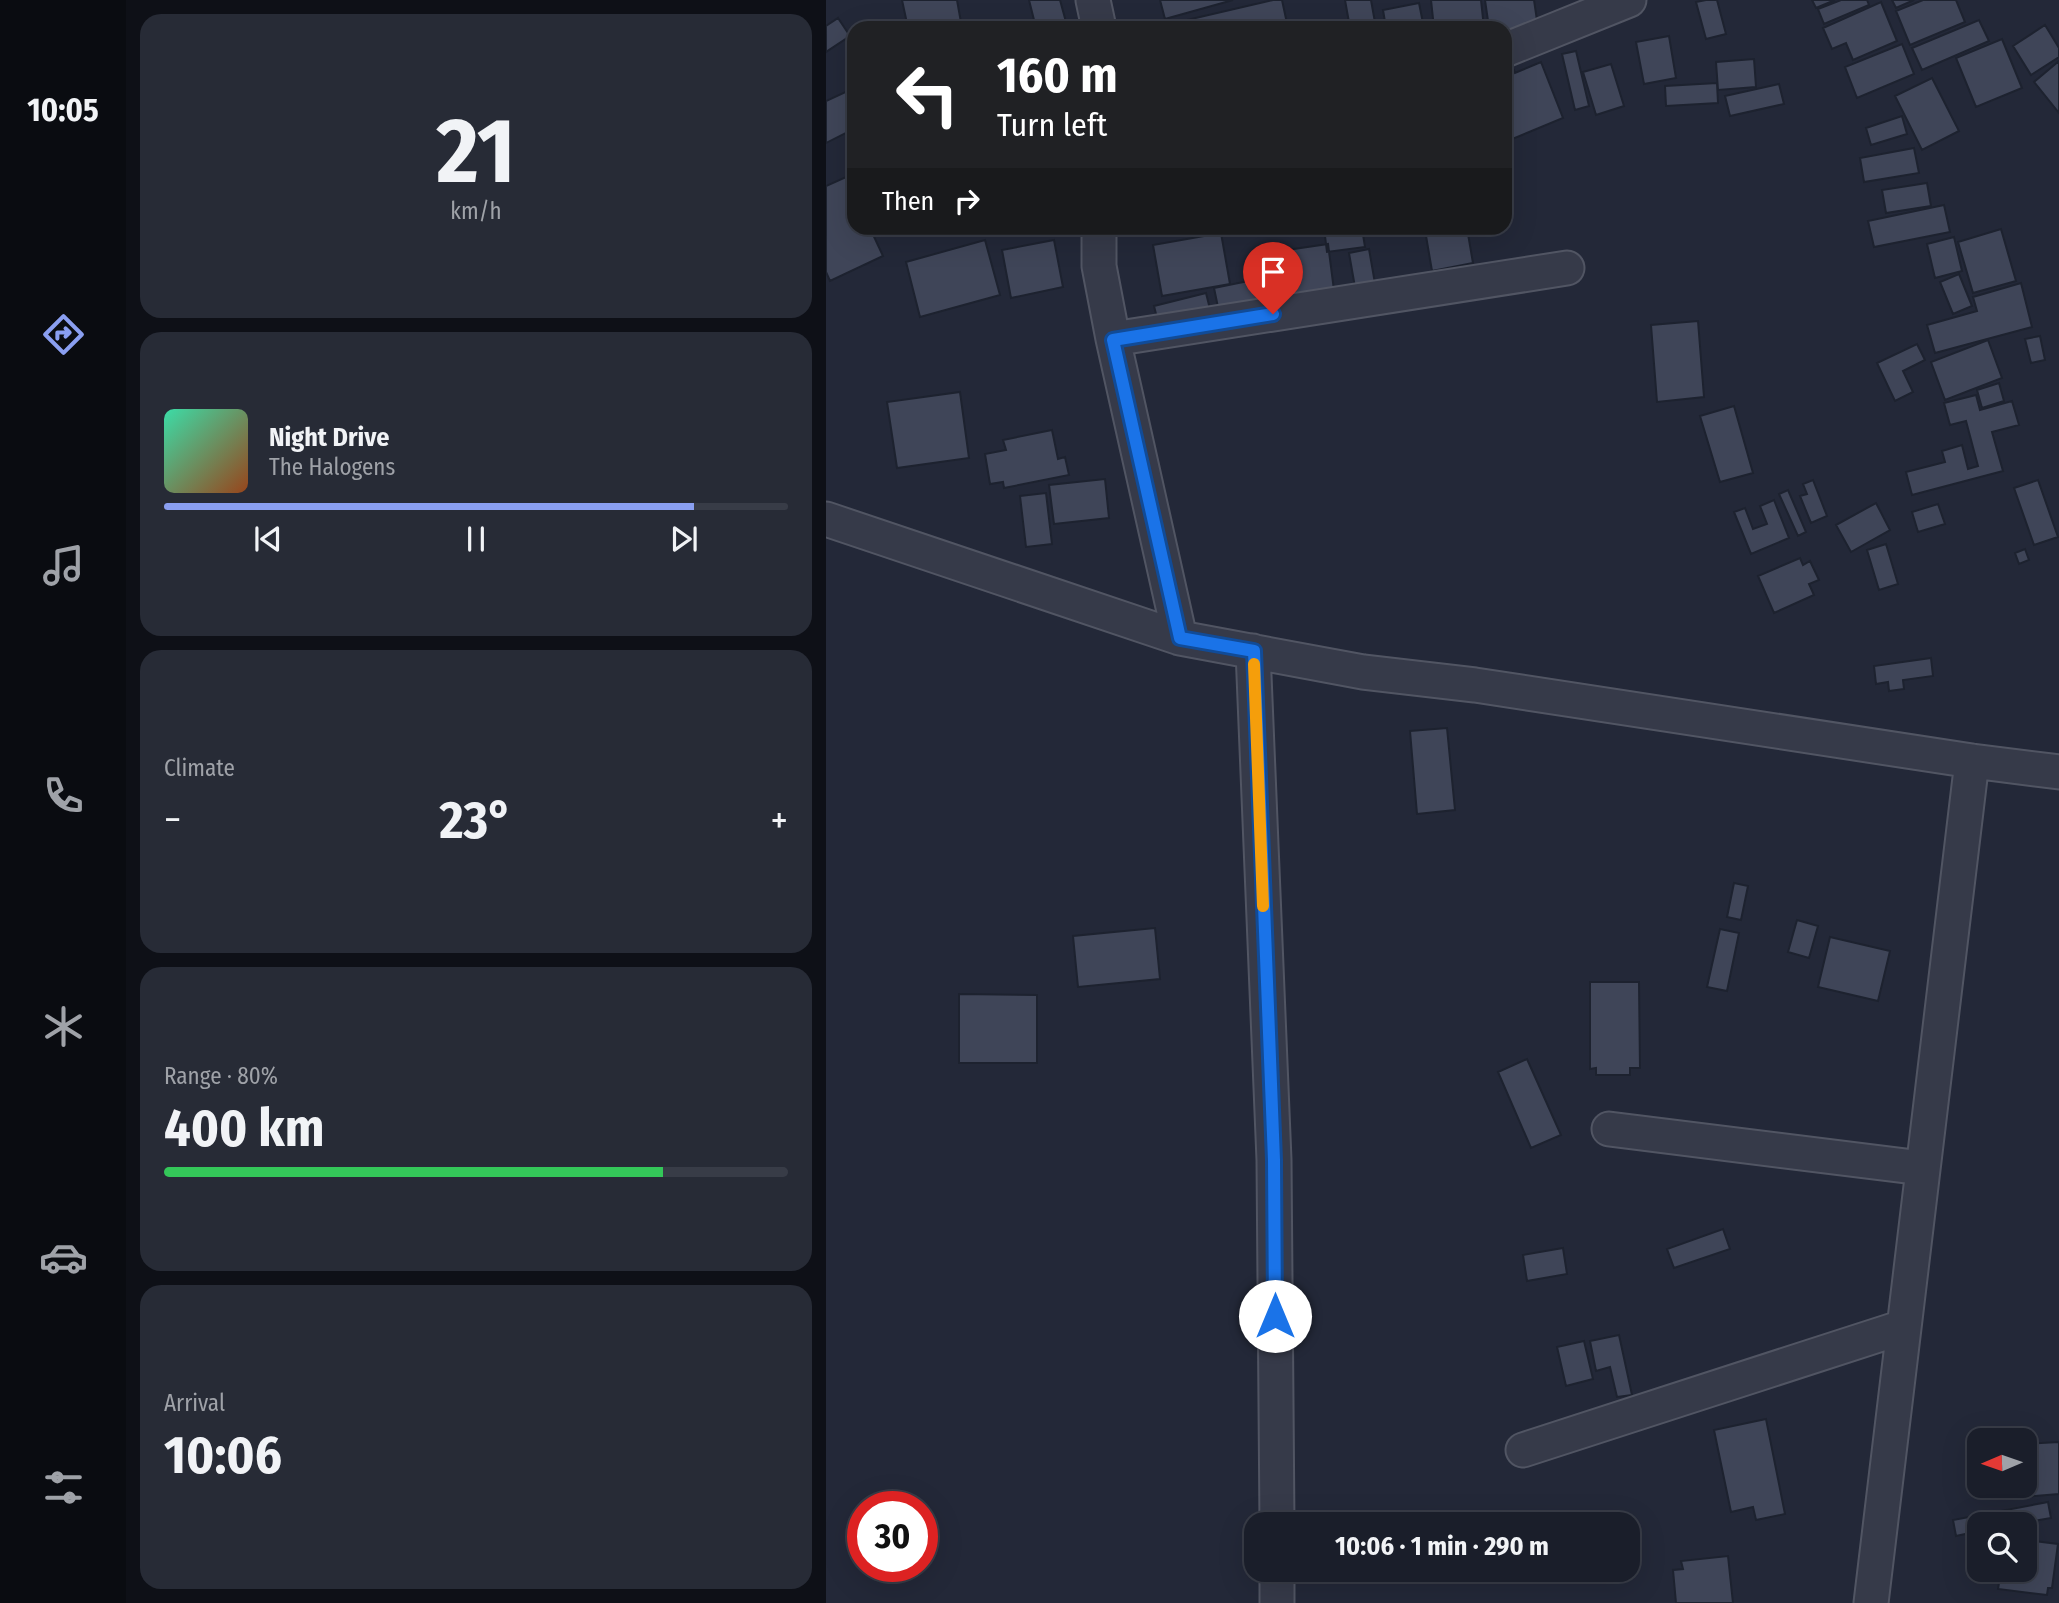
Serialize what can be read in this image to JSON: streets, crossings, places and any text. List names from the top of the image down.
{
  "north": "left",
  "page": {
    "tabs": "10:05",
    "tile": [
      ["21", "km/h"],
      "Climate",
      ["Range · 80%", "400 km"],
      ["Arrival", "10:06"]
    ],
    "turn": ["160 m", "Turn left"],
    "then": "Then",
    "song": ["Night Drive", "The Halogens"],
    "heat": ["−", "23°", "+"],
    "limit": "30",
    "trip": "10:06 · 1 min · 290 m"
  }
}
